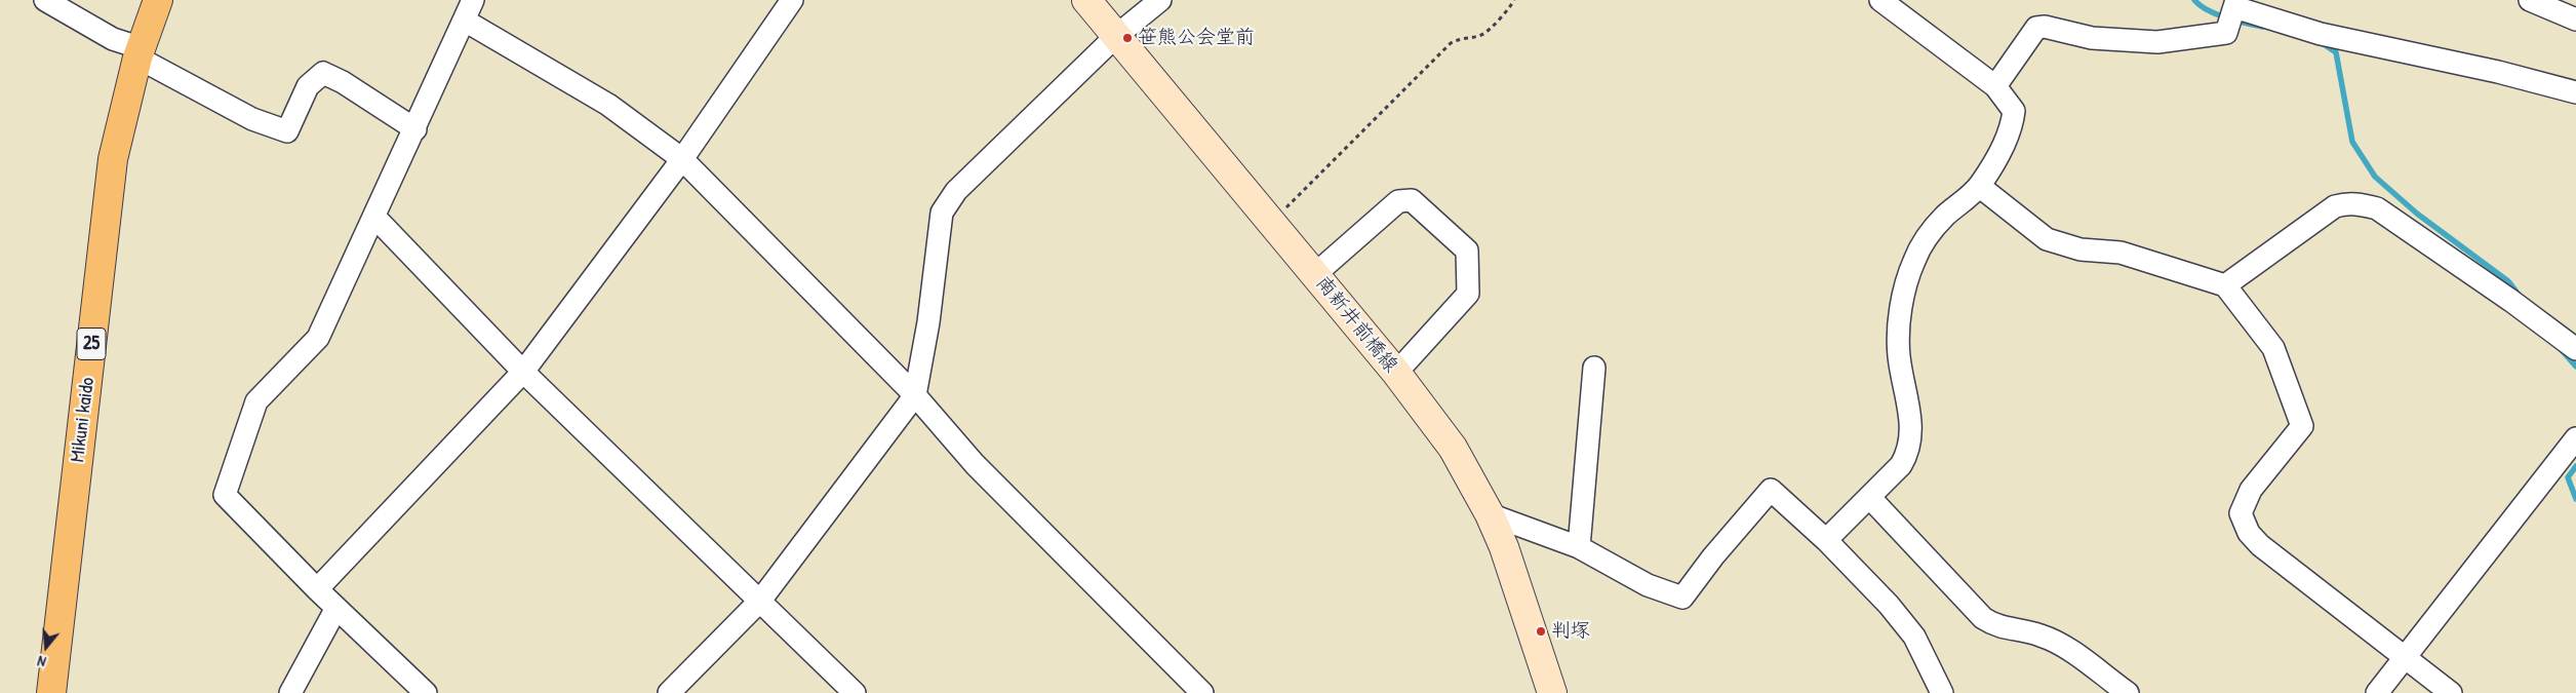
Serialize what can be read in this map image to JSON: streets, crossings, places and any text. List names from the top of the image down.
{
  "streets": {
    "main road": ["南新井前橋線", "25", "Mikuni kaido"]
  },
  "places": ["笹熊公会堂前", "判塚"],
  "north": "bottom"
}
